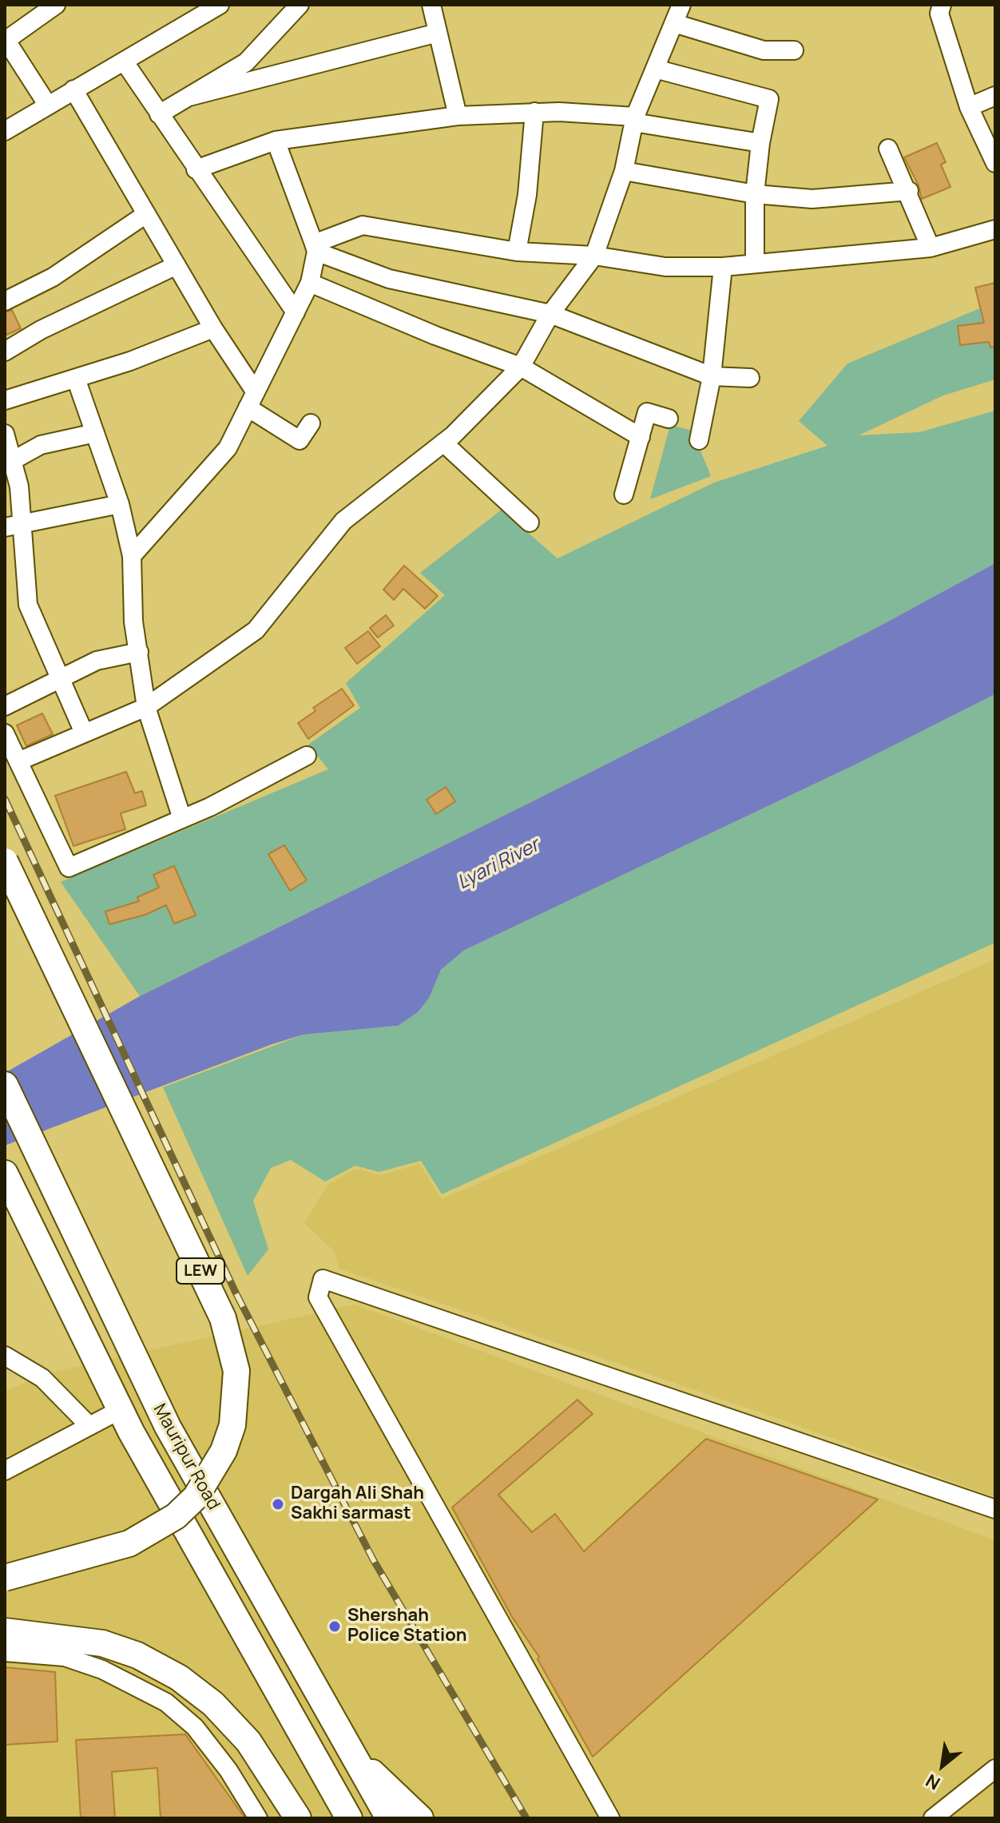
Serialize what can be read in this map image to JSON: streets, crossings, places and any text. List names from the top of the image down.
{
  "streets": {
    "highway": ["LEW", "Mauripur Road"]
  },
  "water": ["Lyari River"],
  "places": ["Dargah Ali Shah Sakhi sarmast", "Shershah Police Station"],
  "north": "bottom left"
}
